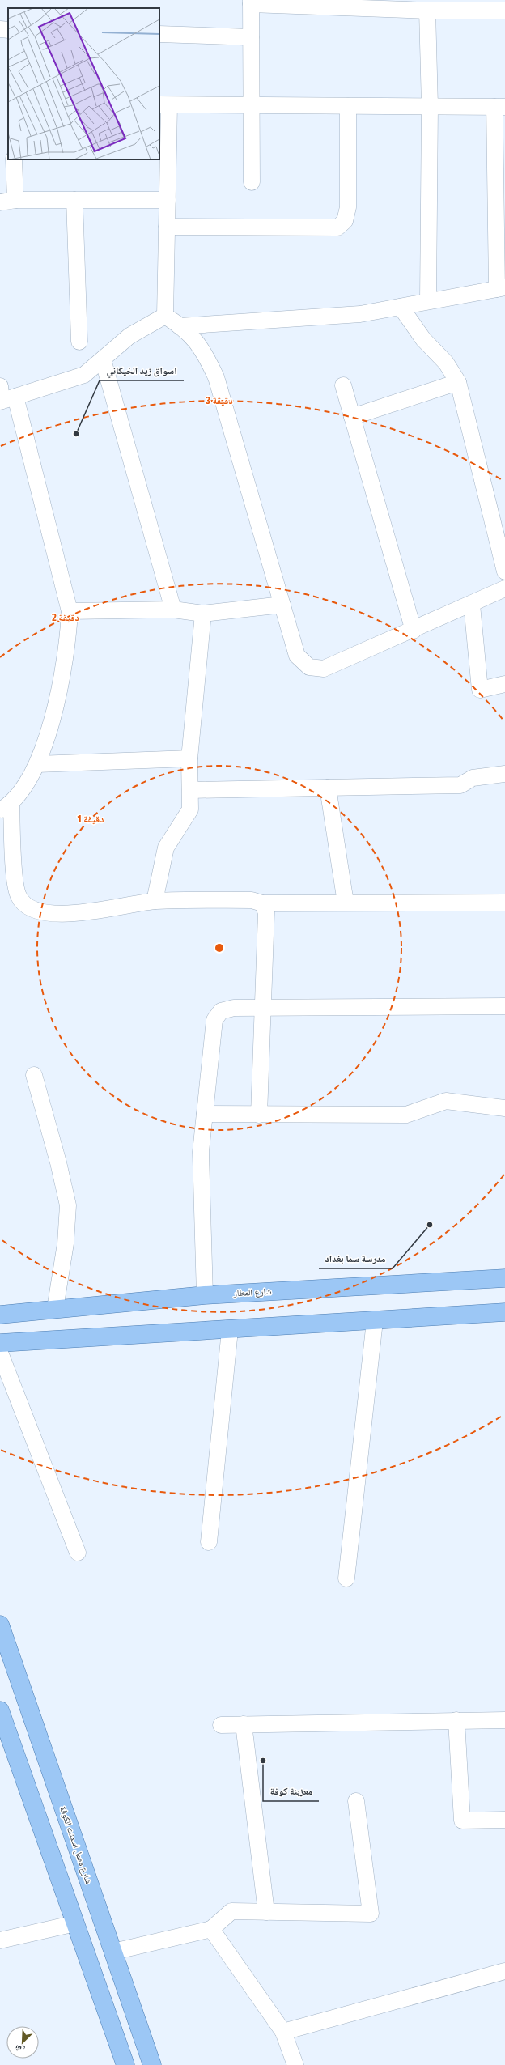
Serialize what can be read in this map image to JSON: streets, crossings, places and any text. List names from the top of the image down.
{
  "streets": {
    "main road": ["شارع المطار", "شارع معمل اسمنت الكوفة"]
  },
  "places": ["اسواق زيد الخيكاني", "مدرسة سما بغداد", "معزبنة كوفة"],
  "north": "bottom left",
  "rings": ["3 دقيقة", "2 دقيقة", "1 دقيقة"]
}
